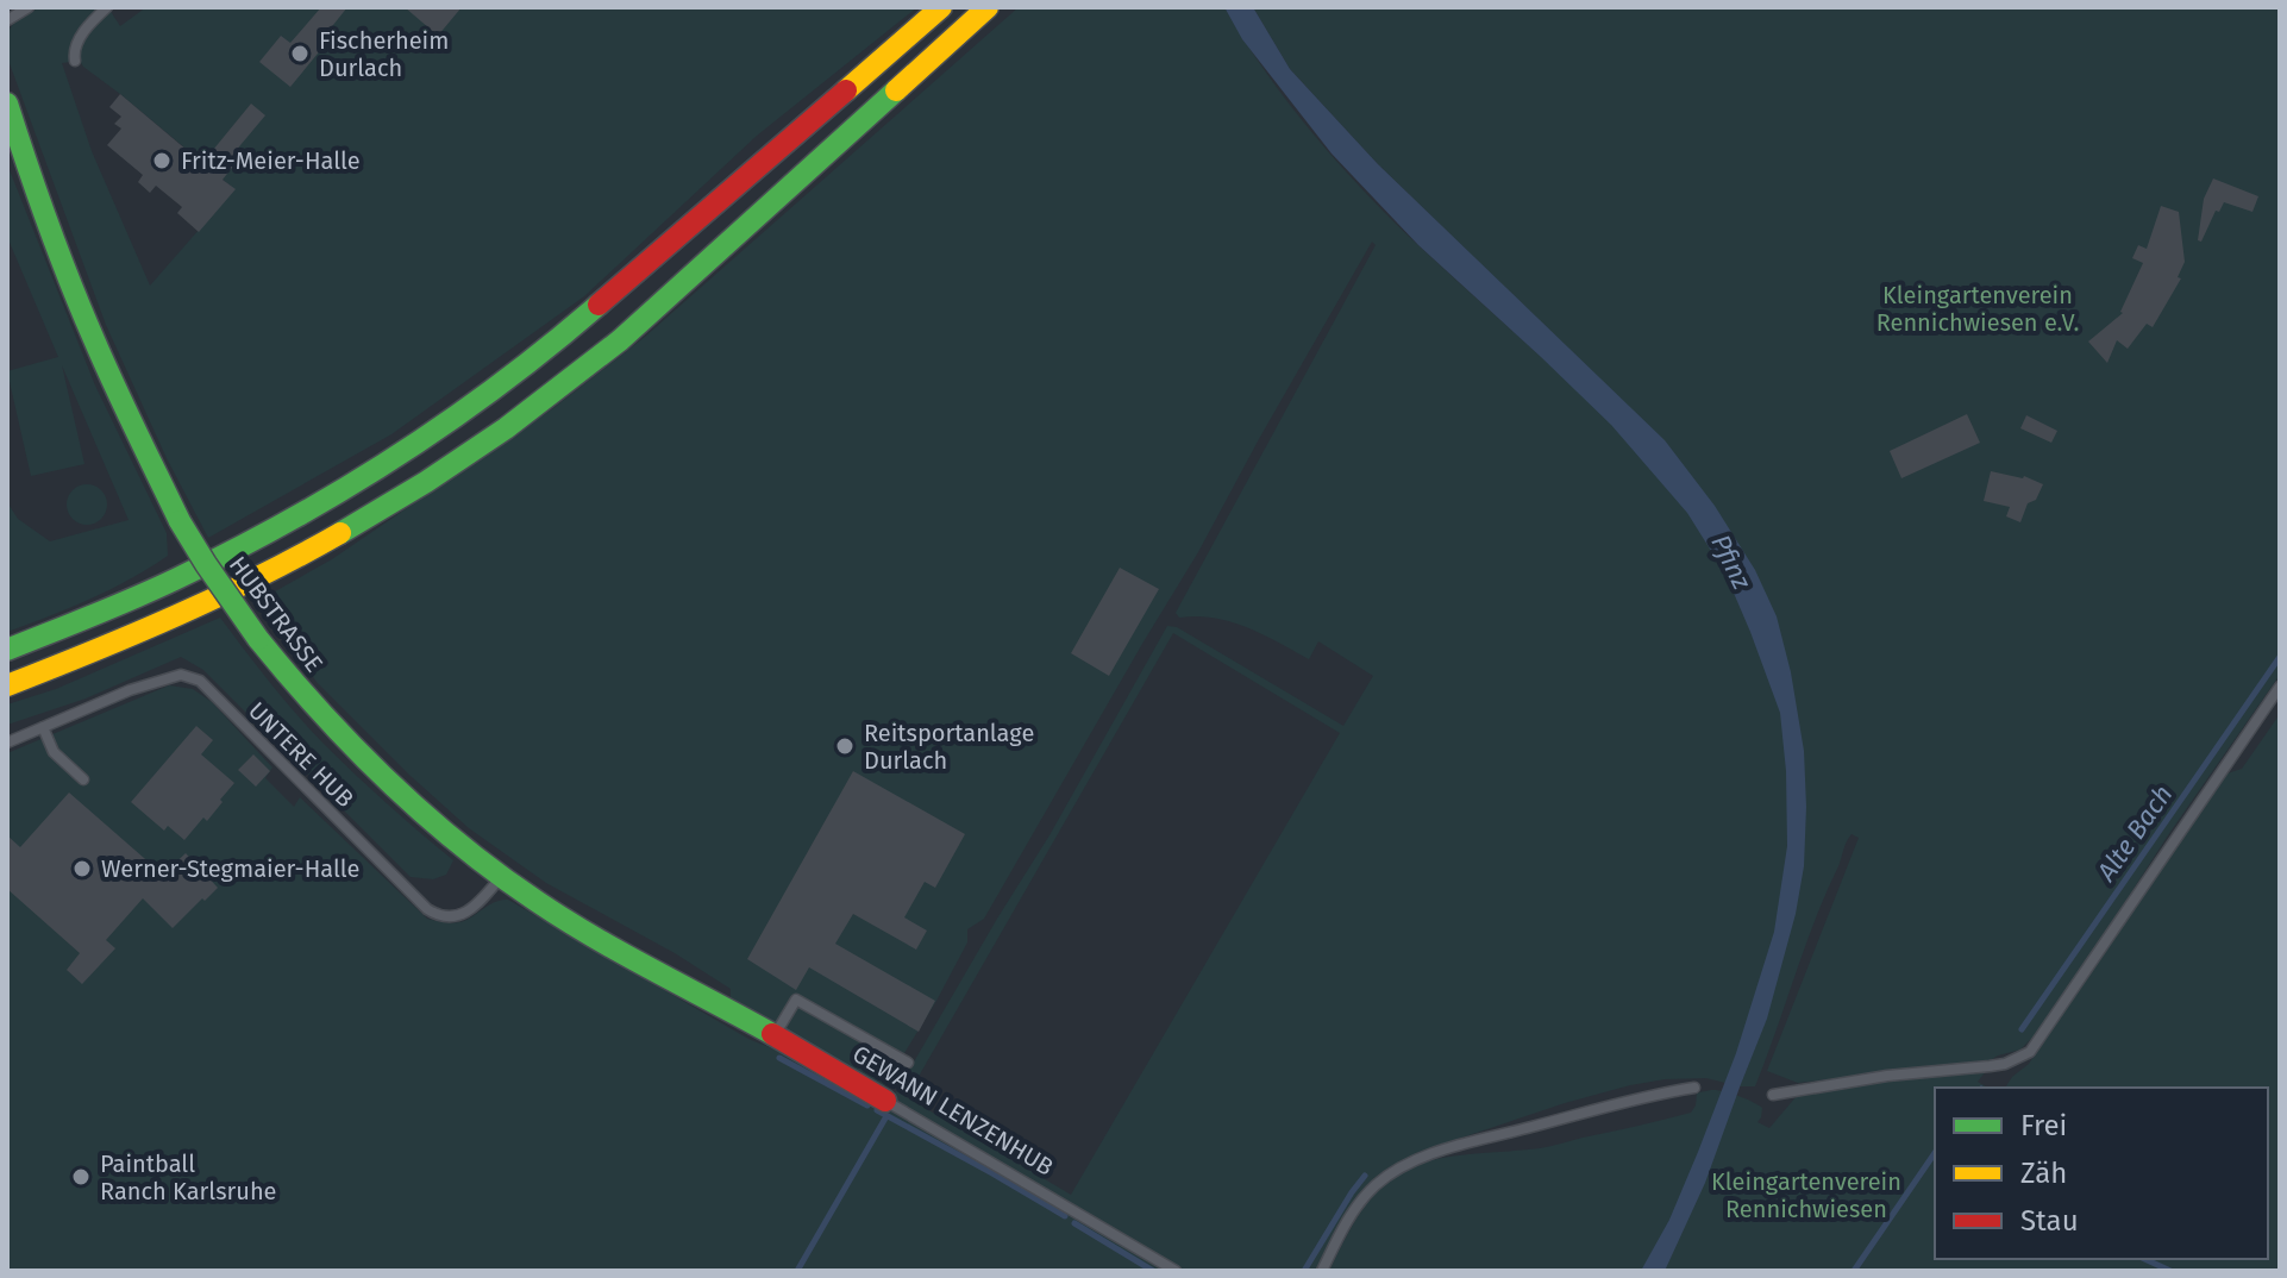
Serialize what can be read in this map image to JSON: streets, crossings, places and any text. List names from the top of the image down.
{
  "streets": {
    "main road": ["HUBSTRASSE", "GEWANN LENZENHUB"],
    "lane": ["UNTERE HUB"]
  },
  "crossings": [
    ["HUBSTRASSE", "UNTERE HUB"],
    ["HUBSTRASSE", "GEWANN LENZENHUB"]
  ],
  "water": ["Pfinz", "Alte Bach"],
  "parks": ["Kleingartenverein Rennichwiesen e.V.", "Kleingartenverein Rennichwiesen"],
  "places": [
    "Fischerheim Durlach",
    "Fritz-Meier-Halle",
    "Reitsportanlage Durlach",
    "Werner-Stegmaier-Halle",
    "Paintball Ranch Karlsruhe"
  ],
  "legend": ["Frei", "Zäh", "Stau"]
}
